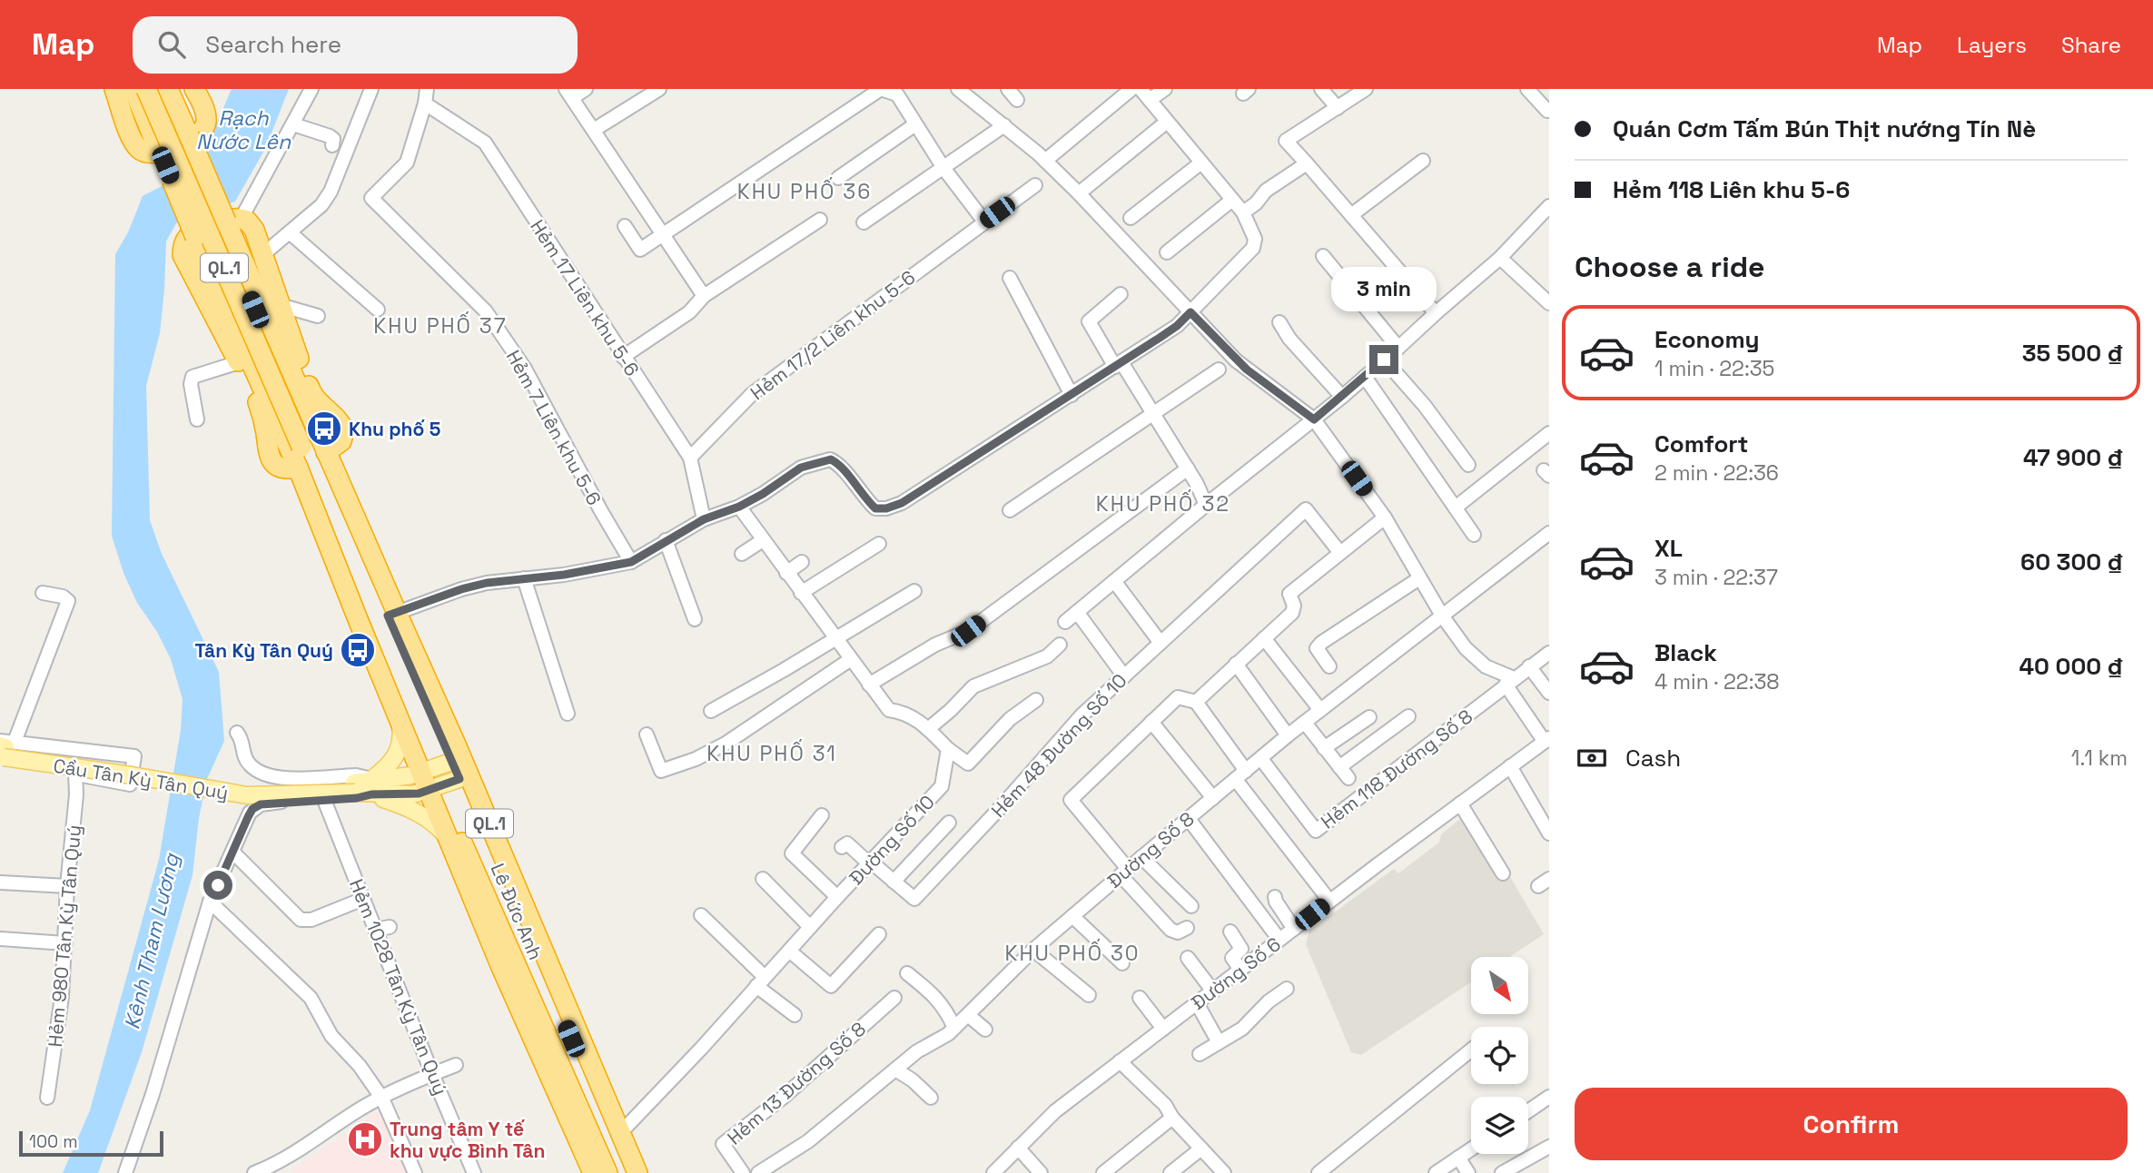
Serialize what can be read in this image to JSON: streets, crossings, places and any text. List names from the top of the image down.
{
  "streets": {
    "highway": ["QL.1", "Lê Đức Anh"],
    "main road": ["Cầu Tân Kỳ Tân Quý"],
    "street": [
      "Hẻm 17 Liên khu 5-6",
      "Hẻm 17/2 Liên khu 5-6",
      "Hẻm 7 Liên khu 5-6",
      "Hẻm 48 Đường Số 10",
      "Hẻm 118 Đường Số 8",
      "Đường Số 10",
      "Đường Số 8",
      "Hẻm 980 Tân Kỳ Tân Quý",
      "Đường Số 6",
      "Hẻm 1028 Tân Kỳ Tân Quý",
      "Hẻm 13 Đường Số 8"
    ]
  },
  "crossings": [
    ["QL.1", "Lê Đức Anh"],
    ["Hẻm 17 Liên khu 5-6", "Hẻm 17/2 Liên khu 5-6"],
    ["Hẻm 17 Liên khu 5-6", "Hẻm 7 Liên khu 5-6"],
    ["Hẻm 48 Đường Số 10", "Đường Số 10"],
    ["Hẻm 118 Đường Số 8", "Đường Số 8"],
    ["Đường Số 10", "Lê Đức Anh"]
  ],
  "districts": [
    "KHU PHỐ 36",
    "KHU PHỐ 37",
    "KHU PHỐ 32",
    "KHU PHỐ 31",
    "KHU PHỐ 30"
  ],
  "water": ["Rạch Nước Lên", "Kênh Tham Lương"],
  "places": {
    "bus stop": ["Khu phố 5", "Tân Kỳ Tân Quý"],
    "hospital": ["Trung tâm Y tế khu vực Bình Tân"]
  },
  "scale_bar": "100 m",
  "north": "bottom right",
  "page": {
    "header": "Map",
    "search": "Search here",
    "nav": ["Map", "Layers", "Share"],
    "banner": ["Quán Cơm Tấm Bún Thịt nướng Tín Nè", "Hẻm 118 Liên khu 5-6"],
    "heading": "Choose a ride",
    "bubble": "3 min",
    "list": [
      {
        "name": "Economy",
        "note": "1 min · 22:35",
        "value": "35 500 ₫"
      },
      {
        "name": "Comfort",
        "note": "2 min · 22:36",
        "value": "47 900 ₫"
      },
      {
        "name": "XL",
        "note": "3 min · 22:37",
        "value": "60 300 ₫"
      },
      {
        "name": "Black",
        "note": "4 min · 22:38",
        "value": "40 000 ₫"
      }
    ],
    "pay": ["Cash", "1.1 km"],
    "buttons": "Confirm",
    "scale": "100 m"
  }
}
